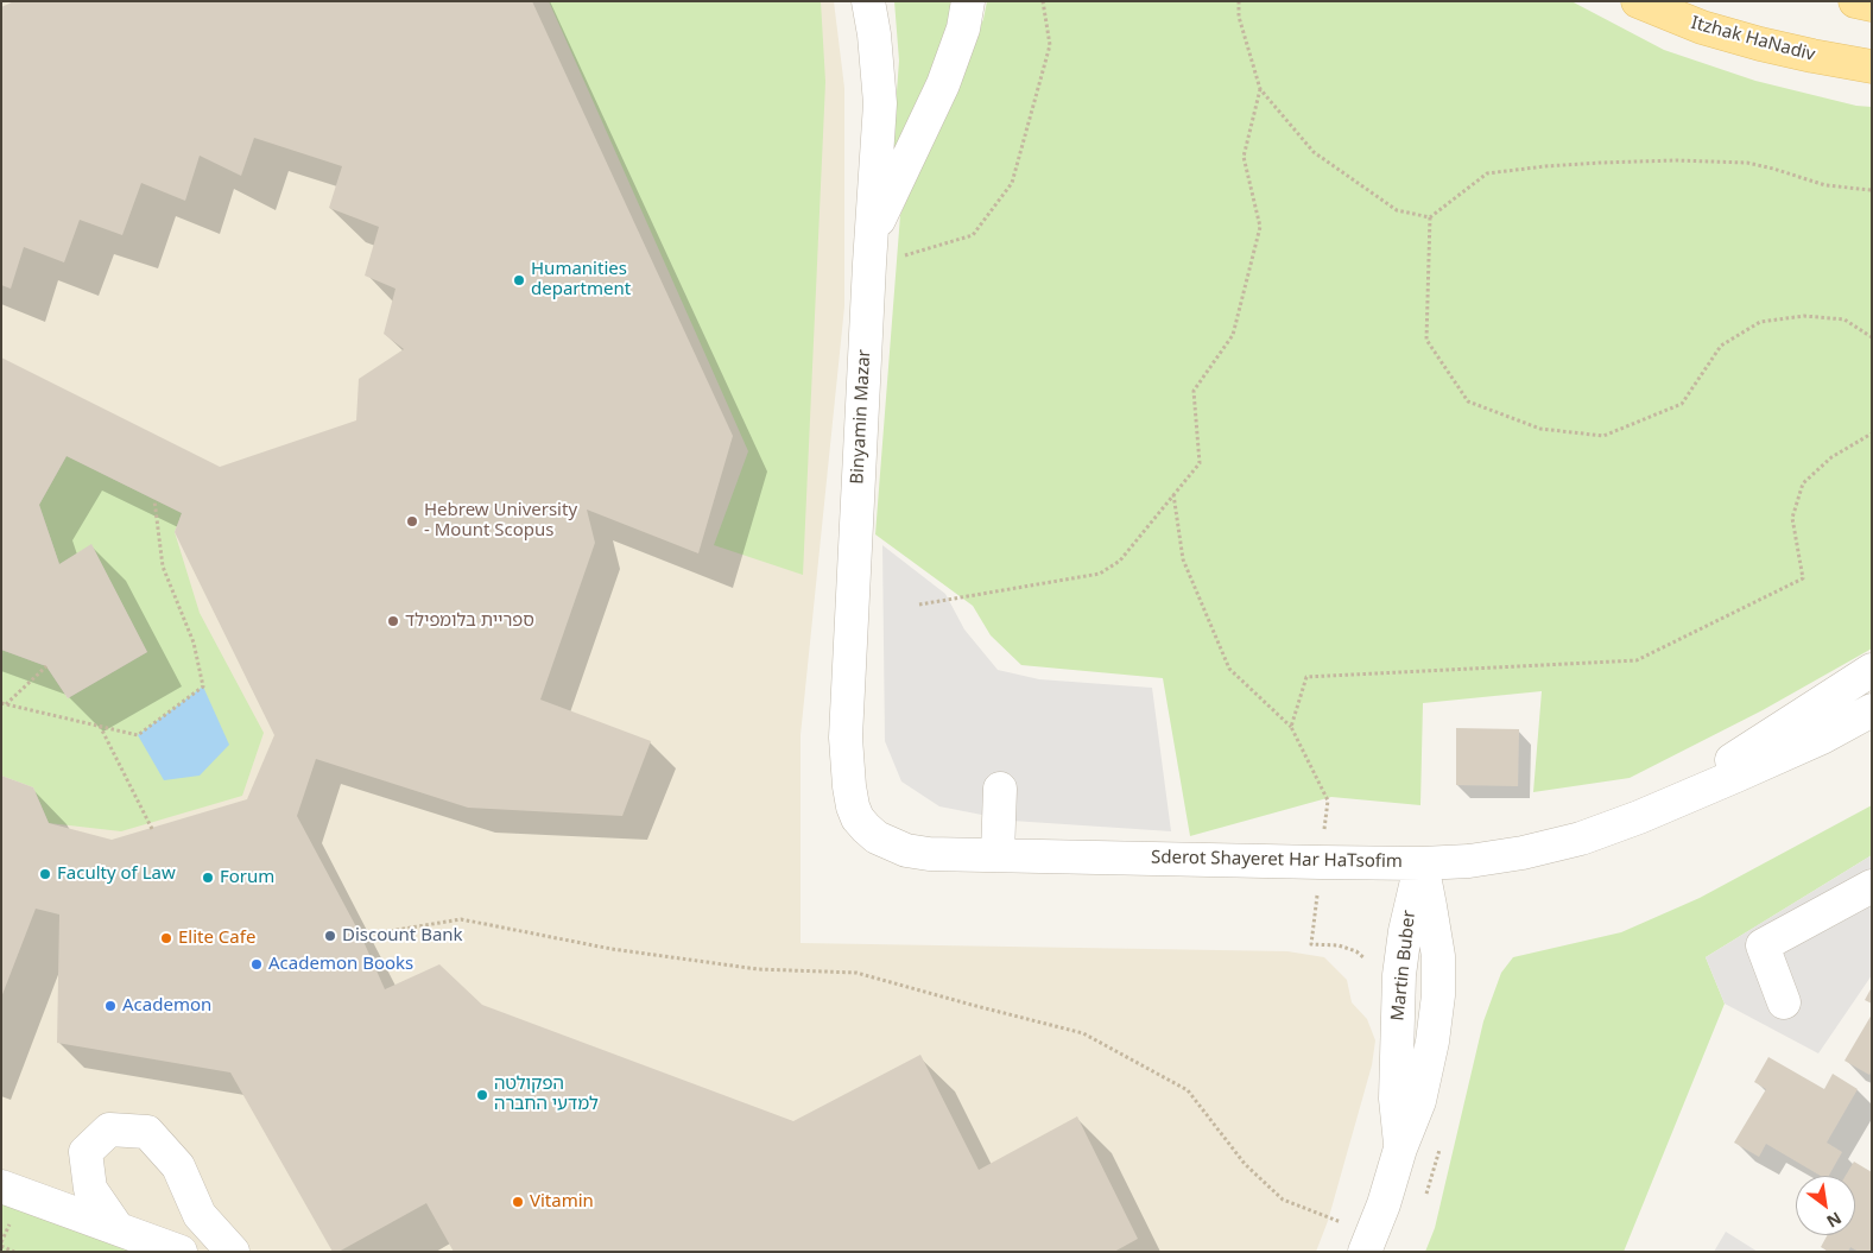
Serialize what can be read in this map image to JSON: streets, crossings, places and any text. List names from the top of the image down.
{
  "streets": {
    "main road": ["Itzhak HaNadiv"],
    "street": ["Binyamin Mazar", "Sderot Shayeret Har HaTsofim", "Martin Buber"]
  },
  "crossings": [
    ["Binyamin Mazar", "Sderot Shayeret Har HaTsofim"],
    ["Sderot Shayeret Har HaTsofim", "Martin Buber"]
  ],
  "places": [
    "Humanities department",
    "Hebrew University - Mount Scopus",
    "ספריית בלומפילד",
    "Faculty of Law",
    "Forum",
    "Discount Bank",
    "Elite Cafe",
    "Academon Books",
    "Academon",
    "הפקולטה למדעי החברה",
    "Vitamin"
  ],
  "north": "bottom right"
}
